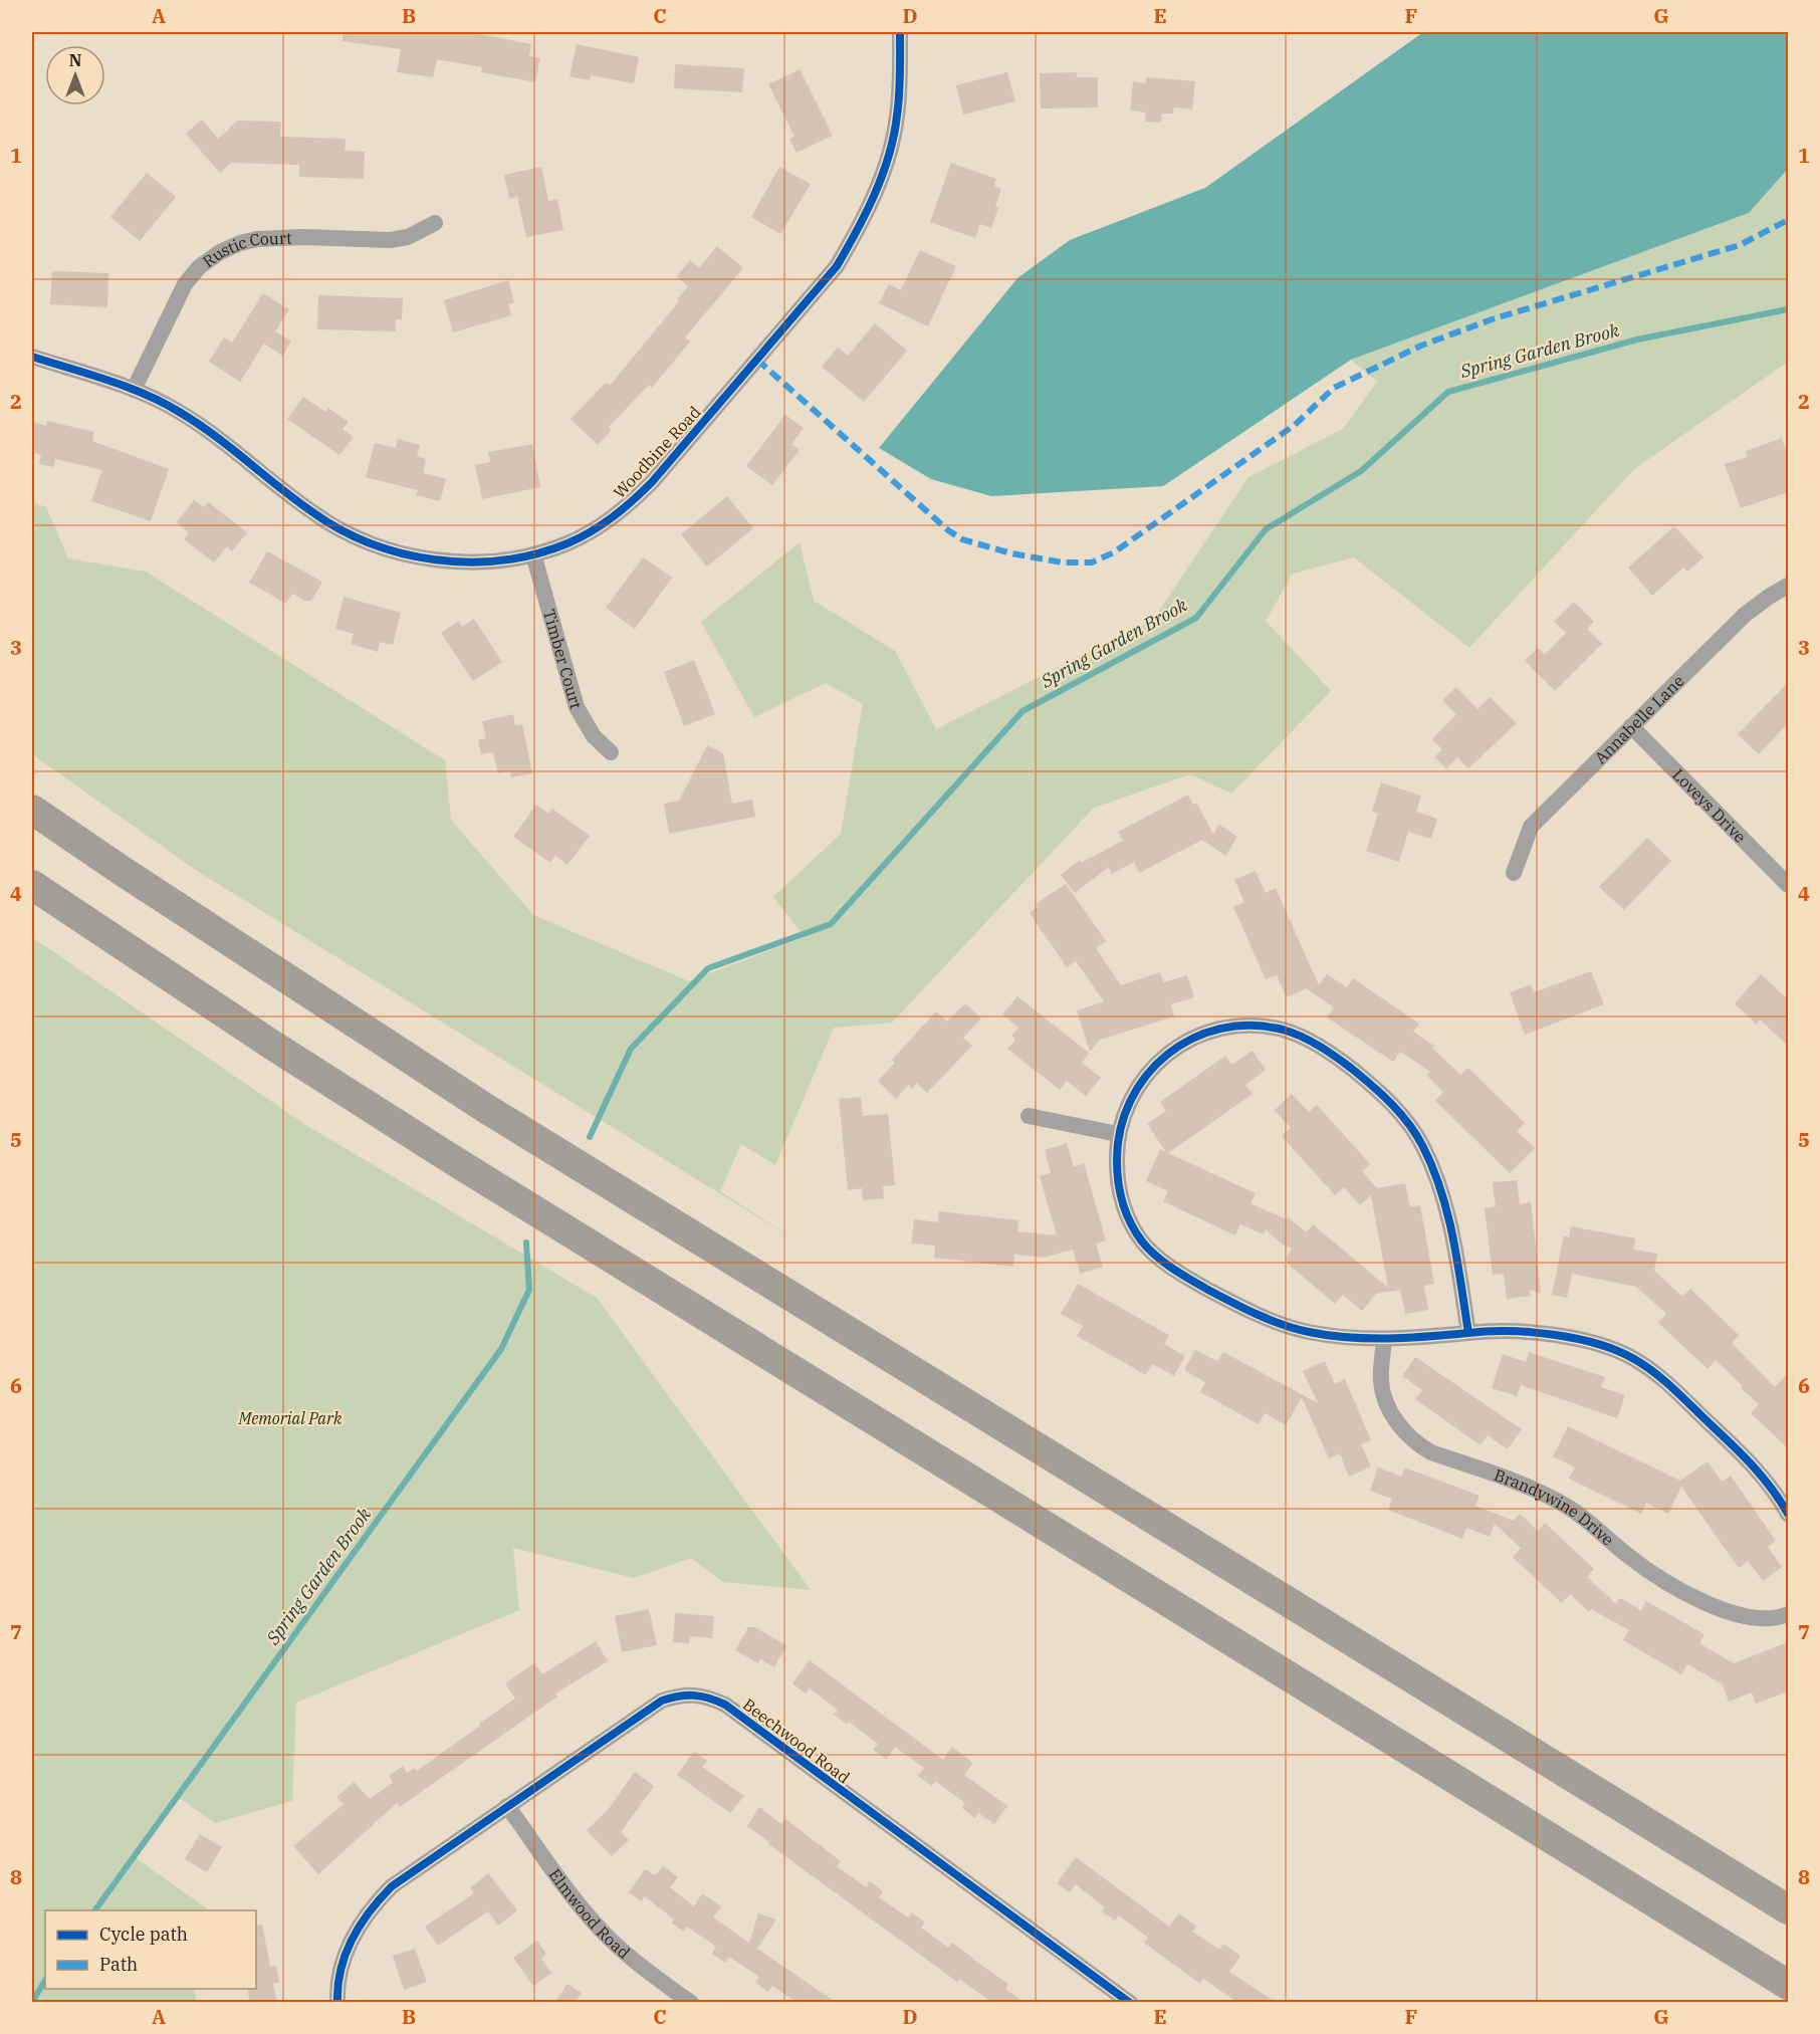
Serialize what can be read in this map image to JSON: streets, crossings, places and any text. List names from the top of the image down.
{
  "streets": {
    "street": [
      "Rustic Court",
      "Woodbine Road",
      "Timber Court",
      "Annabelle Lane",
      "Loveys Drive",
      "Brandywine Drive",
      "Beechwood Road",
      "Elmwood Road"
    ]
  },
  "crossings": [
    ["Rustic Court", "Woodbine Road"],
    ["Woodbine Road", "Timber Court"],
    ["Annabelle Lane", "Loveys Drive"],
    ["Beechwood Road", "Elmwood Road"]
  ],
  "water": ["Spring Garden Brook"],
  "parks": ["Memorial Park"],
  "legend": ["Cycle path", "Path"],
  "north": "top",
  "grid": {
    "columns": [
      "A",
      "B",
      "C",
      "D",
      "E",
      "F",
      "G"
    ],
    "rows": [
      "1",
      "2",
      "3",
      "4",
      "5",
      "6",
      "7",
      "8"
    ]
  }
}
